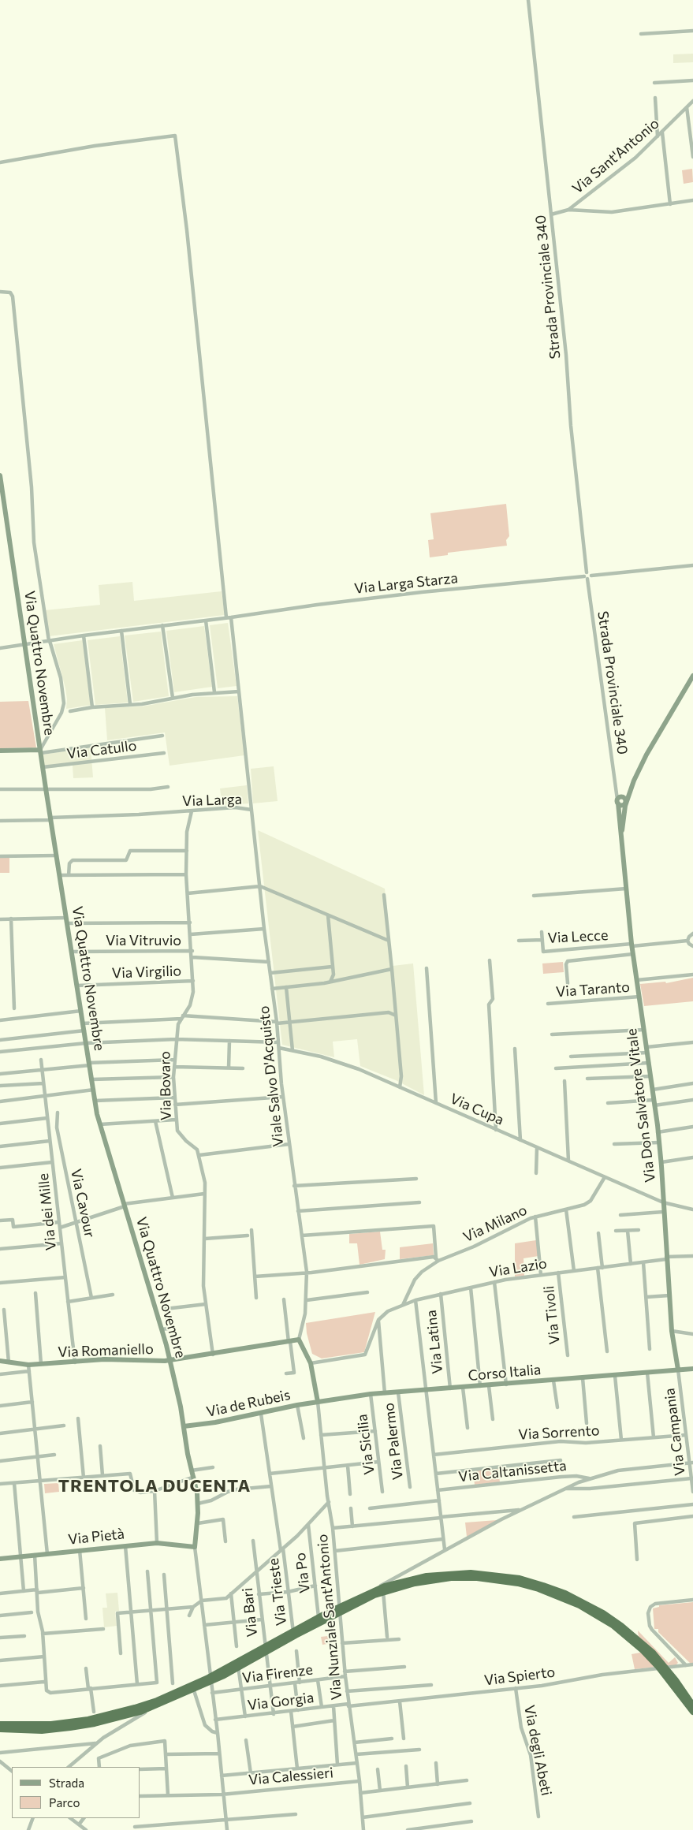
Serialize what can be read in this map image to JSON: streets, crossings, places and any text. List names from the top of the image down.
{
  "streets": {
    "street": [
      "Via Sant'Antonio",
      "Strada Provinciale 340",
      "Via Larga Starza",
      "Via Quattro Novembre",
      "Via Catullo",
      "Via Larga",
      "Via Lecce",
      "Via Vitruvio",
      "Via Virgilio",
      "Via Taranto",
      "Viale Salvo D'Acquisto",
      "Via Bovaro",
      "Via Don Salvatore Vitale",
      "Via Cupa",
      "Via Cavour",
      "Via dei Mille",
      "Via Milano",
      "Via Lazio",
      "Via Tivoli",
      "Via Latina",
      "Via Romaniello",
      "Corso Italia",
      "Via de Rubeis",
      "Via Campania",
      "Via Sorrento",
      "Via Palermo",
      "Via Sicilia",
      "Via Caltanissetta",
      "Via Pietà",
      "Via Po",
      "Via Trieste",
      "Via Bari",
      "Via Nunziale Sant'Antonio",
      "Via Firenze",
      "Via Spierto",
      "Via Gorgia",
      "Via degli Abeti",
      "Via Calessieri"
    ]
  },
  "crossings": [
    ["Strada Provinciale 340", "Via Larga Starza"],
    ["Strada Provinciale 340", "Via Don Salvatore Vitale"],
    ["Via Larga Starza", "Via Quattro Novembre"],
    ["Via Larga Starza", "Via Larga"],
    ["Via Quattro Novembre", "Via Catullo"],
    ["Via Quattro Novembre", "Via Larga"],
    ["Via Quattro Novembre", "Via Vitruvio"],
    ["Via Quattro Novembre", "Via Virgilio"],
    ["Via Quattro Novembre", "Via Romaniello"],
    ["Via Quattro Novembre", "Via de Rubeis"],
    ["Via Quattro Novembre", "Via Pietà"],
    ["Via Larga", "Viale Salvo D'Acquisto"],
    ["Via Larga", "Via Bovaro"],
    ["Via Lecce", "Via Don Salvatore Vitale"],
    ["Via Vitruvio", "Via Bovaro"],
    ["Via Virgilio", "Via Bovaro"],
    ["Via Taranto", "Via Don Salvatore Vitale"],
    ["Viale Salvo D'Acquisto", "Via Cupa"],
    ["Viale Salvo D'Acquisto", "Via Romaniello"],
    ["Via Bovaro", "Via Romaniello"],
    ["Via Don Salvatore Vitale", "Via Cupa"],
    ["Via Don Salvatore Vitale", "Via Lazio"],
    ["Via Don Salvatore Vitale", "Corso Italia"],
    ["Via Don Salvatore Vitale", "Via Campania"],
    ["Via Cupa", "Via Milano"],
    ["Via dei Mille", "Via Romaniello"],
    ["Via Milano", "Via Lazio"],
    ["Via Lazio", "Via Tivoli"],
    ["Via Lazio", "Via Latina"],
    ["Via Latina", "Corso Italia"],
    ["Corso Italia", "Via de Rubeis"],
    ["Corso Italia", "Via Campania"],
    ["Corso Italia", "Via Palermo"],
    ["Corso Italia", "Via Sicilia"],
    ["Corso Italia", "Via Nunziale Sant'Antonio"],
    ["Via de Rubeis", "Via Trieste"],
    ["Via de Rubeis", "Via Nunziale Sant'Antonio"],
    ["Via Campania", "Via Sorrento"],
    ["Via Bari", "Via Firenze"],
    ["Via Bari", "Via Gorgia"],
    ["Via Nunziale Sant'Antonio", "Via Firenze"],
    ["Via Nunziale Sant'Antonio", "Via Spierto"],
    ["Via Nunziale Sant'Antonio", "Via Gorgia"],
    ["Via Nunziale Sant'Antonio", "Via Calessieri"],
    ["Via Spierto", "Via Gorgia"],
    ["Via Spierto", "Via degli Abeti"]
  ],
  "districts": ["TRENTOLA DUCENTA"],
  "legend": ["Strada", "Parco"]
}
